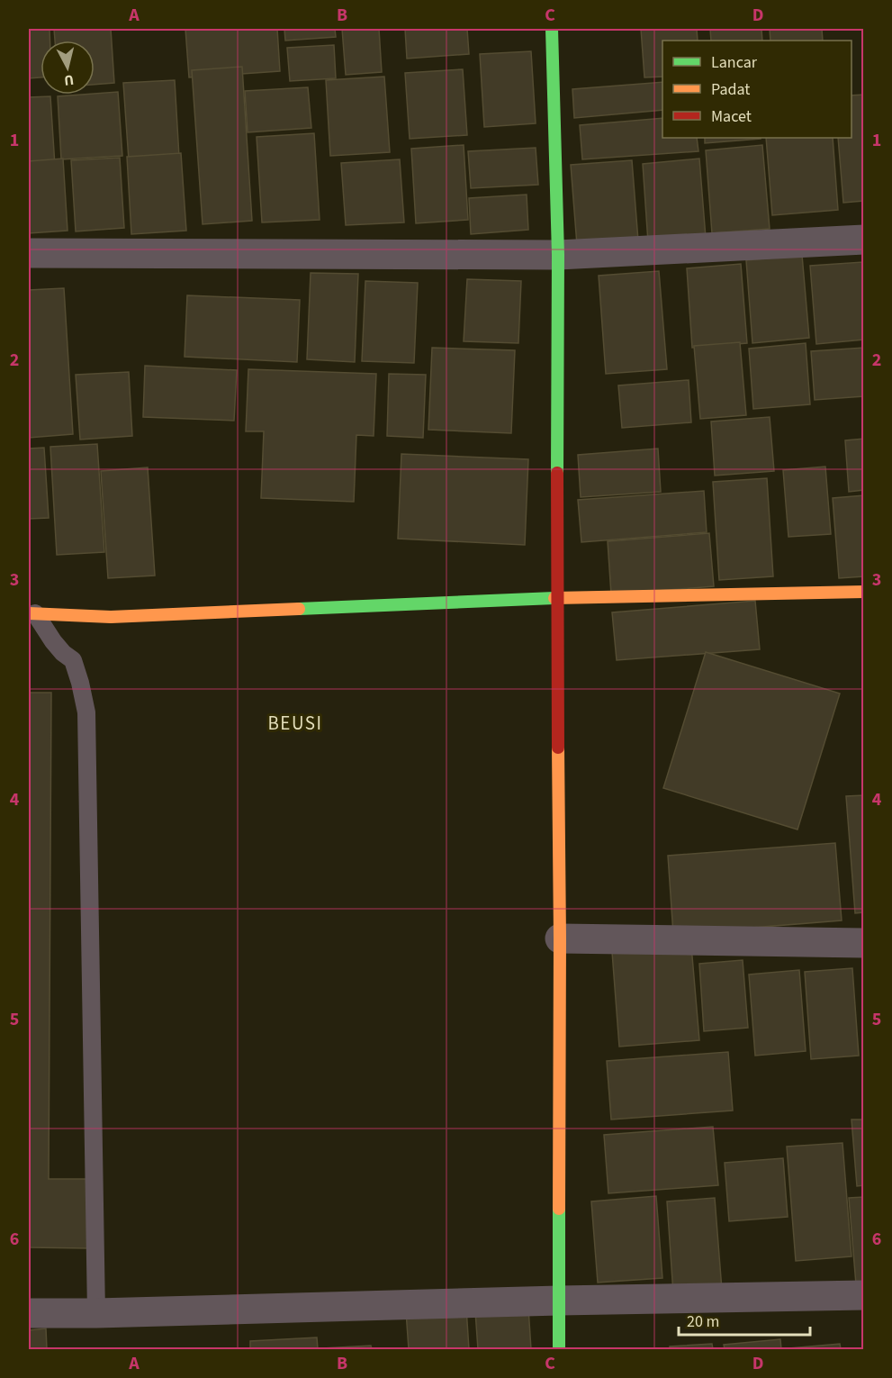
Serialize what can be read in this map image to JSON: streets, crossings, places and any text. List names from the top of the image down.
{
  "districts": ["BEUSI"],
  "legend": ["Lancar", "Padat", "Macet"],
  "scale_bar": "20 m",
  "north": "bottom",
  "grid": {
    "columns": [
      "A",
      "B",
      "C",
      "D"
    ],
    "rows": [
      "1",
      "2",
      "3",
      "4",
      "5",
      "6"
    ]
  }
}
